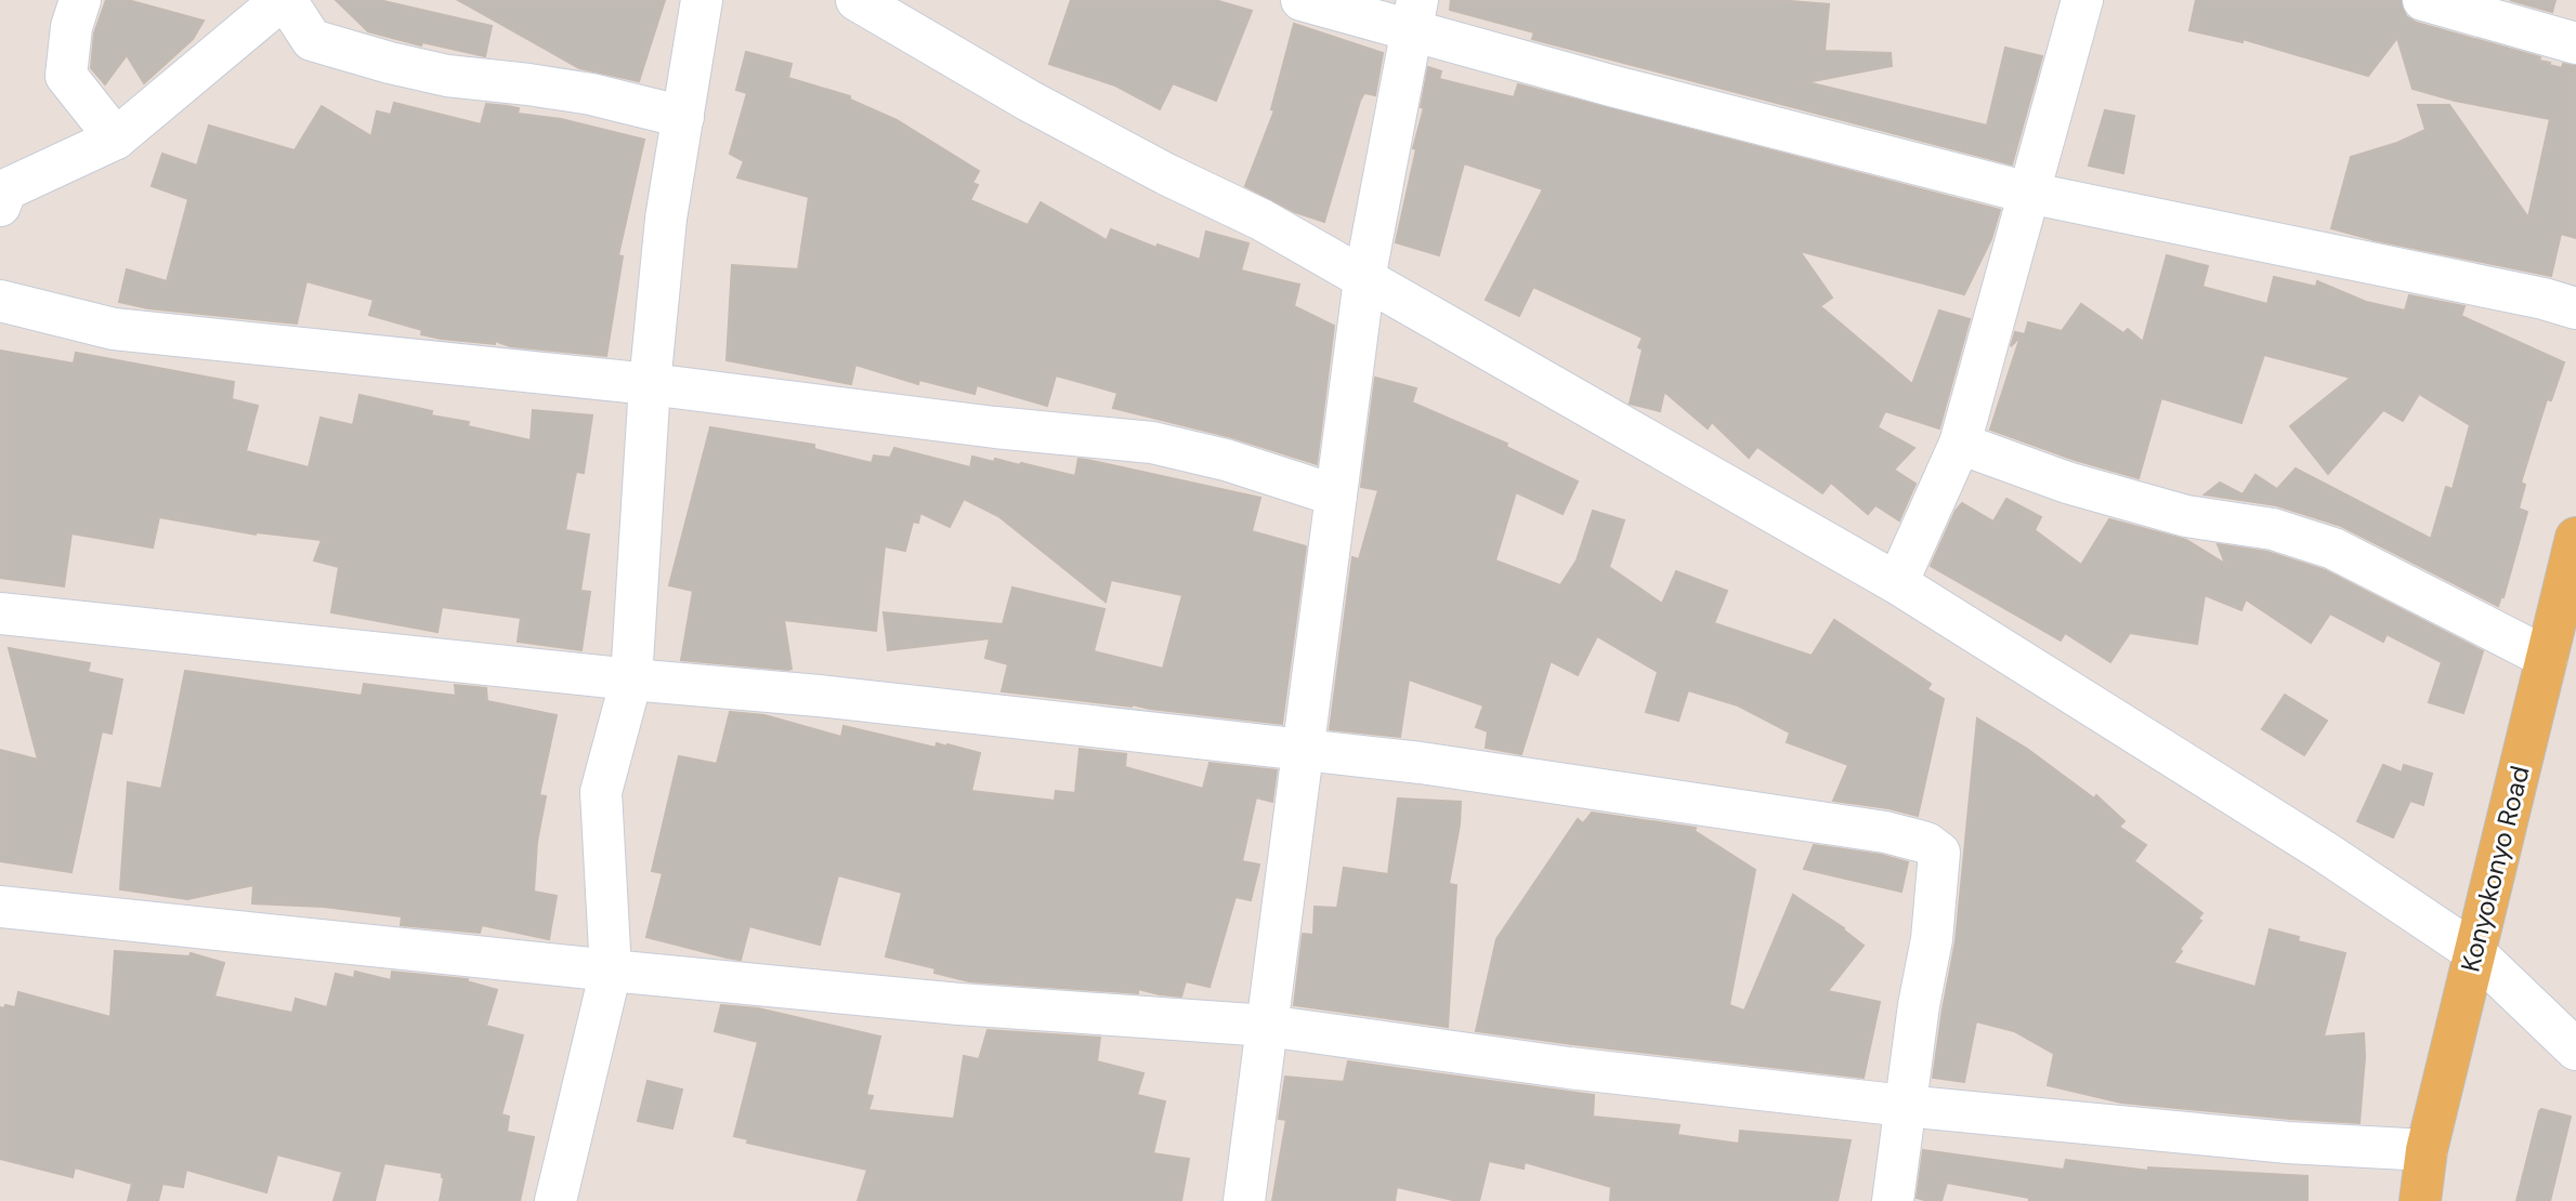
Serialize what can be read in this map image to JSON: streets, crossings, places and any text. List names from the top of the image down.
{
  "streets": {
    "main road": ["Konyokonyo Road"]
  }
}
